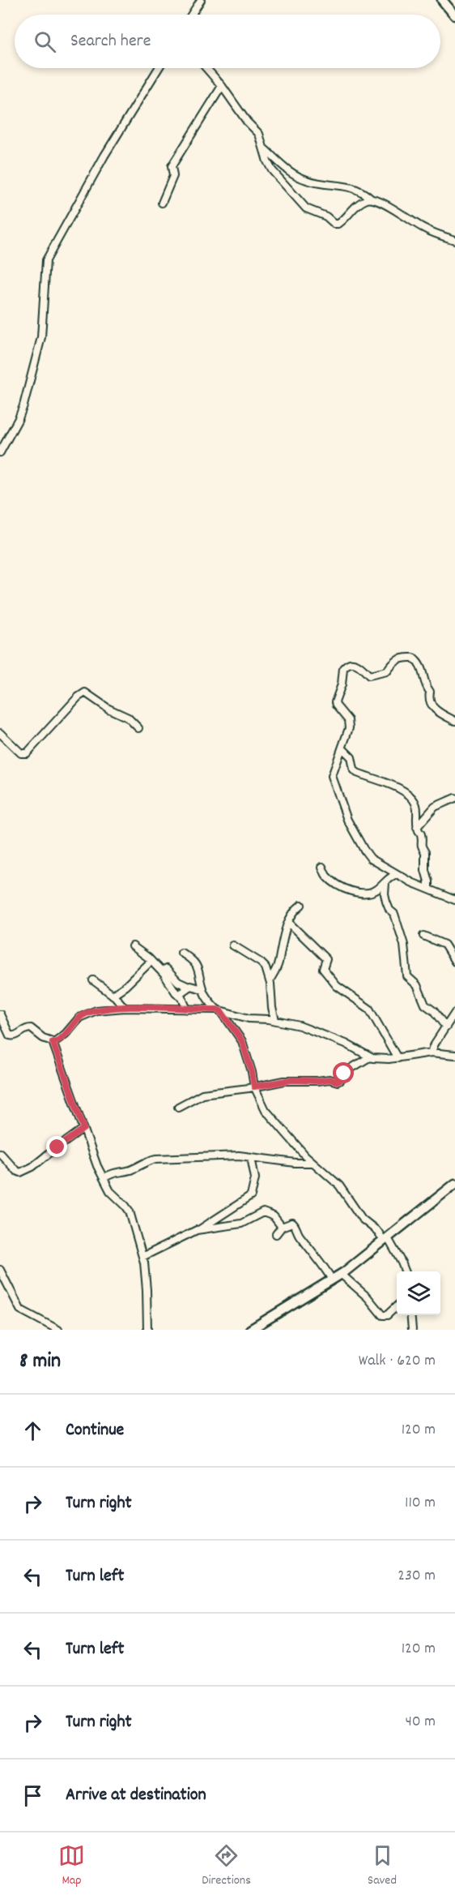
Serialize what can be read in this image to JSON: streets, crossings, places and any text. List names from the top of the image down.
{
  "page": {
    "search": "Search here",
    "heading": ["8 min", "Walk · 620 m"],
    "list": [
      ["Continue", "120 m"],
      ["Turn right", "110 m"],
      ["Turn left", "230 m"],
      ["Turn left", "120 m"],
      ["Turn right", "40 m"],
      "Arrive at destination"
    ],
    "nav": ["Map", "Directions", "Saved"]
  }
}
